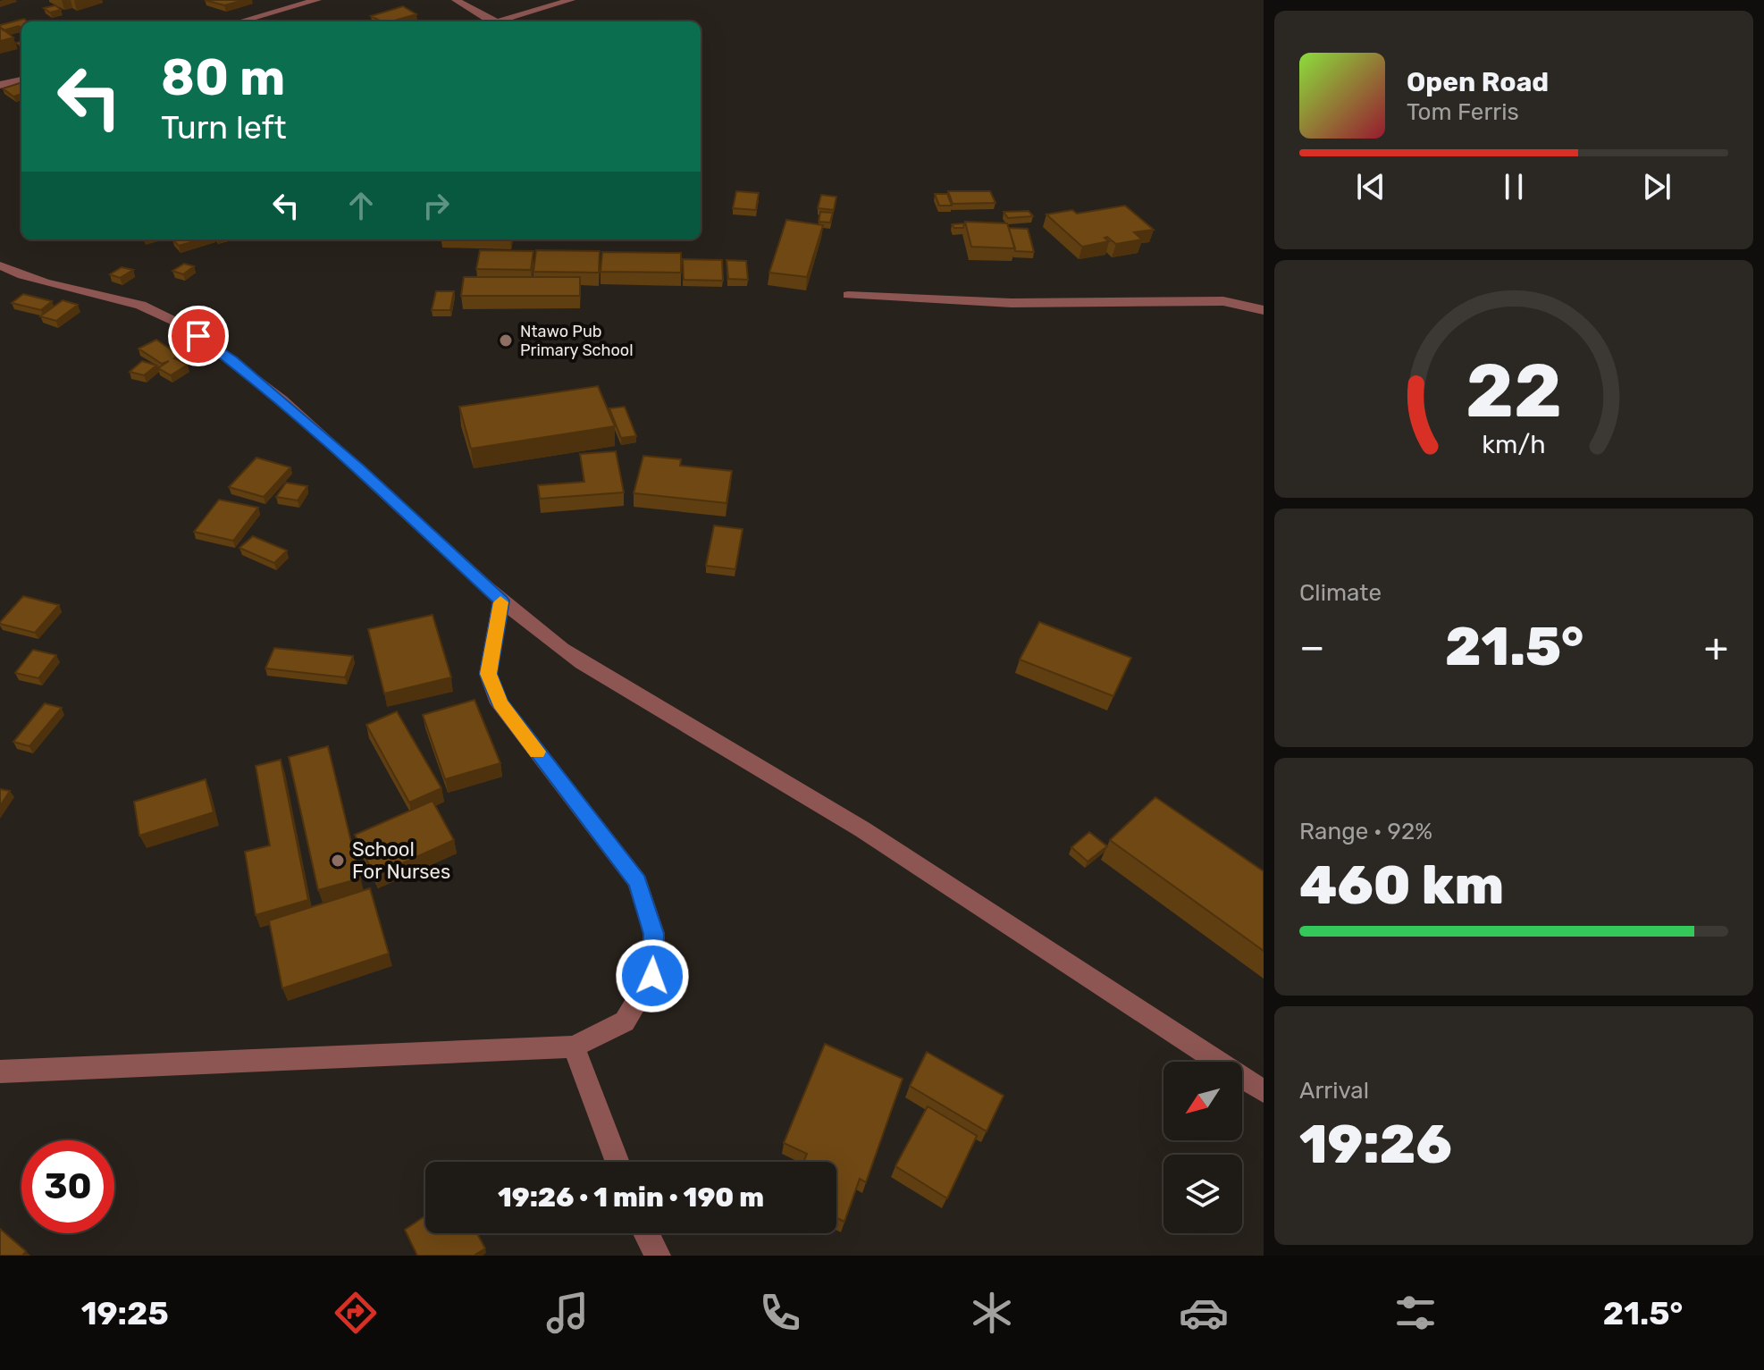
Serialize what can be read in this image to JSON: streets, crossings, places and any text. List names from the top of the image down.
{
  "places": ["Ntawo Pub Primary School", "School For Nurses"],
  "north": "bottom left",
  "page": {
    "turn": ["80 m", "Turn left"],
    "song": ["Open Road", "Tom Ferris"],
    "tile": [
      "Climate",
      ["Range · 92%", "460 km"],
      ["Arrival", "19:26"]
    ],
    "heat": ["−", "21.5°", "+"],
    "limit": "30",
    "trip": "19:26 · 1 min · 190 m",
    "tabs": ["19:25", "21.5°"],
    "gauge": ["22", "km/h"]
  }
}
